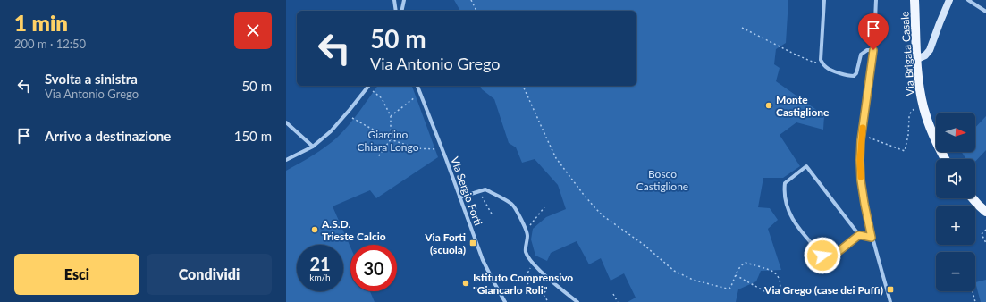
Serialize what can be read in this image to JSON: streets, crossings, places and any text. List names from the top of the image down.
{
  "streets": {
    "main road": ["Via Brigata Casale"],
    "street": ["Via Sergio Forti"]
  },
  "parks": ["Giardino Chiara Longo", "Bosco Castiglione"],
  "places": {
    "other": ["Monte Castiglione", "A.S.D. Trieste Calcio", "Istituto Comprensivo \"Giancarlo Roli\""],
    "transit": ["Via Forti (scuola)", "Via Grego (case dei Puffi)"]
  },
  "north": "right",
  "page": {
    "heading": ["1 min", "200 m · 12:50"],
    "turn": ["50 m", "Via Antonio Grego"],
    "list": [
      {
        "name": "Svolta a sinistra",
        "note": "Via Antonio Grego",
        "value": "50 m"
      },
      {
        "name": "Arrivo a destinazione",
        "value": "150 m"
      }
    ],
    "map_buttons": ["+", "−"],
    "speed": "21 km/h",
    "limit": "30",
    "buttons": ["Esci", "Condividi"]
  }
}
